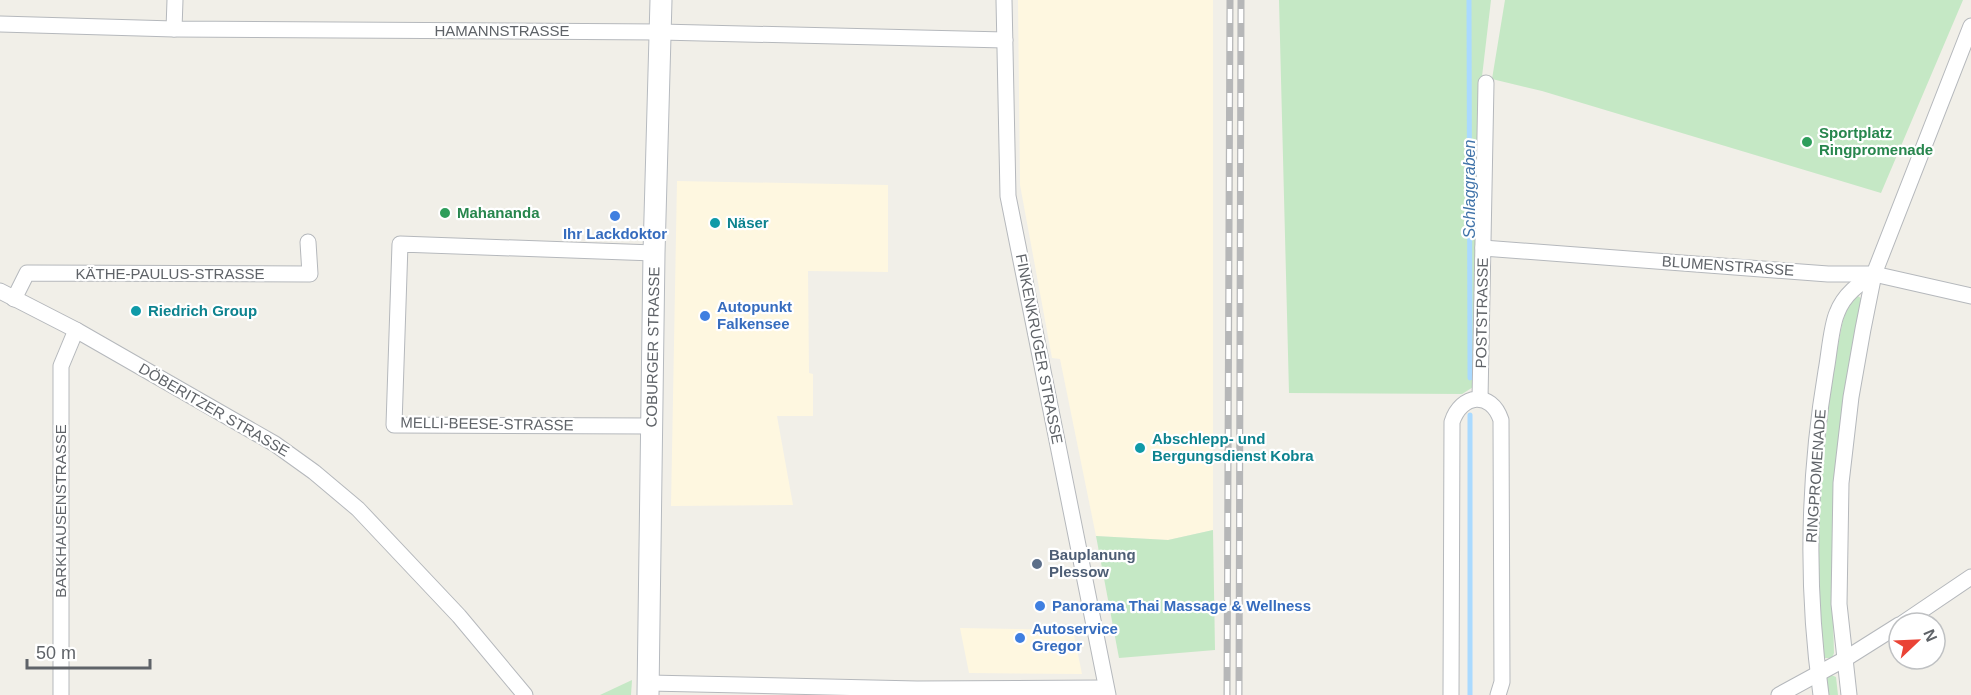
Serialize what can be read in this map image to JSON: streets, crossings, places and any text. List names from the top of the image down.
{
  "streets": {
    "street": [
      "HAMANNSTRASSE",
      "BLUMENSTRASSE",
      "KÄTHE-PAULUS-STRASSE",
      "POSTSTRASSE",
      "COBURGER STRASSE",
      "FINKENKRUGER STRASSE",
      "DÖBERITZER STRASSE",
      "MELLI-BEESE-STRASSE",
      "RINGPROMENADE",
      "BARKHAUSENSTRASSE"
    ]
  },
  "crossings": [
    ["HAMANNSTRASSE", "COBURGER STRASSE"],
    ["HAMANNSTRASSE", "FINKENKRUGER STRASSE"],
    ["BLUMENSTRASSE", "POSTSTRASSE"],
    ["BLUMENSTRASSE", "RINGPROMENADE"],
    ["KÄTHE-PAULUS-STRASSE", "DÖBERITZER STRASSE"],
    ["COBURGER STRASSE", "MELLI-BEESE-STRASSE"],
    ["DÖBERITZER STRASSE", "BARKHAUSENSTRASSE"]
  ],
  "water": ["Schlaggraben"],
  "places": [
    "Sportplatz Ringpromenade",
    "Mahananda",
    "Ihr Lackdoktor",
    "Näser",
    "Riedrich Group",
    "Autopunkt Falkensee",
    "Abschlepp- und Bergungsdienst Kobra",
    "Bauplanung Plessow",
    "Panorama Thai Massage & Wellness",
    "Autoservice Gregor"
  ],
  "scale_bar": "50 m",
  "north": "top right"
}
